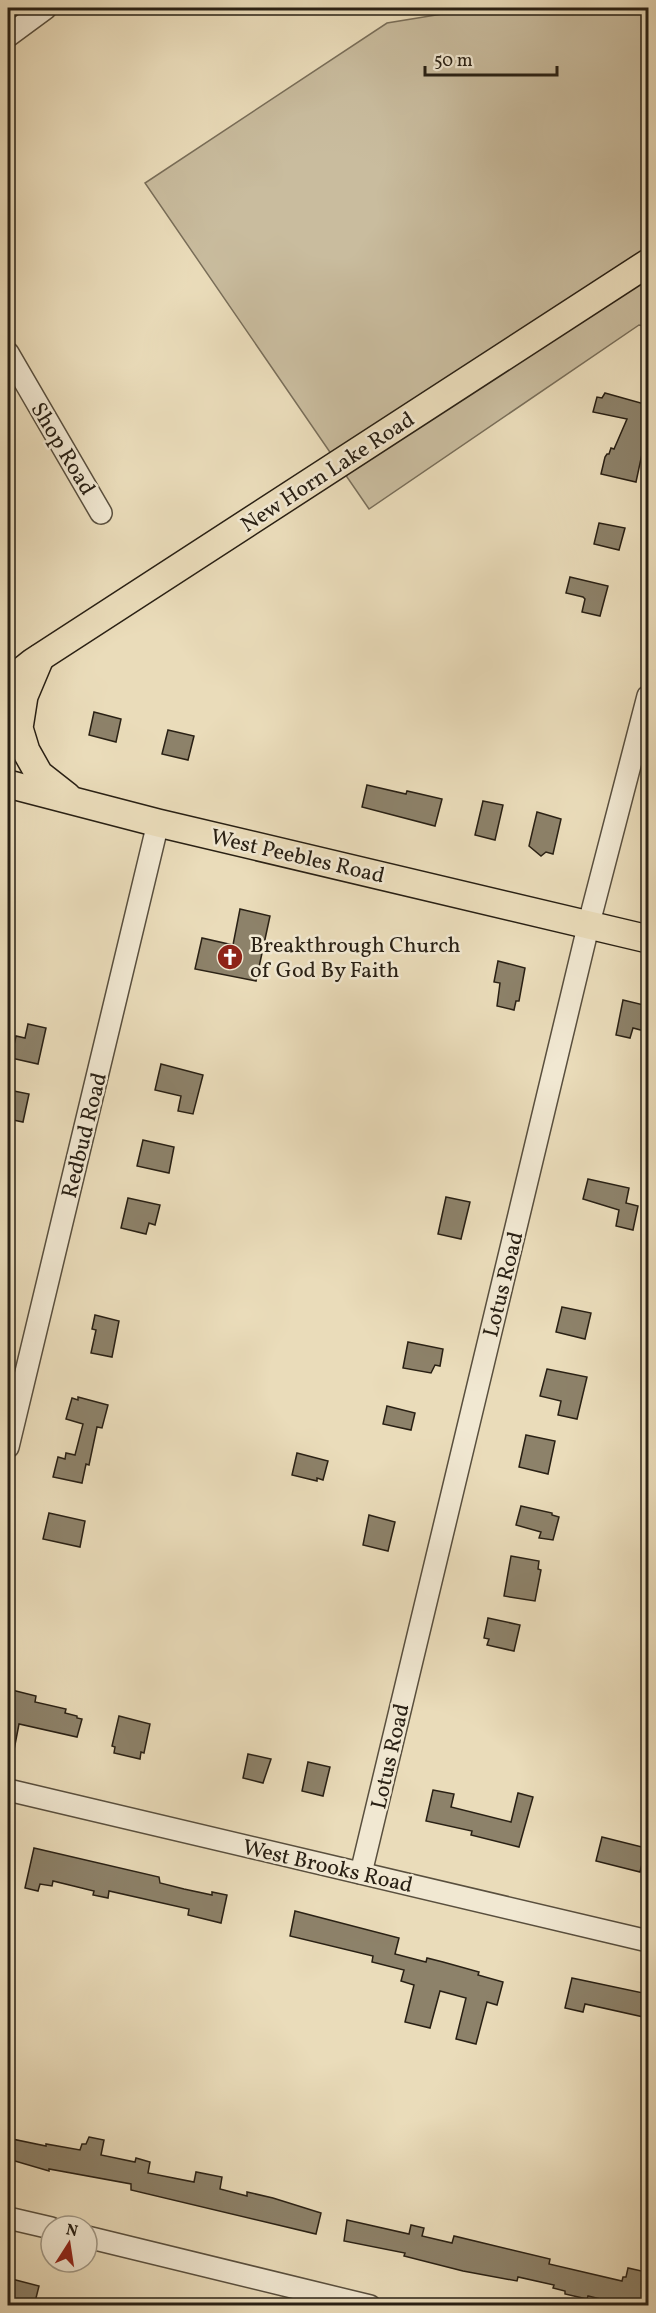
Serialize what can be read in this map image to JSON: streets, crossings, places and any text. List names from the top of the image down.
{
  "streets": {
    "main road": ["New Horn Lake Road", "West Peebles Road"],
    "street": [
      "Shop Road",
      "Redbud Road",
      "Lotus Road",
      "West Brooks Road"
    ]
  },
  "crossings": [
    ["West Peebles Road", "Redbud Road"],
    ["West Peebles Road", "Lotus Road"],
    ["Lotus Road", "West Brooks Road"]
  ],
  "places": {
    "church": ["Breakthrough Church of God By Faith"]
  },
  "scale_bar": "50 m",
  "north": "top"
}
